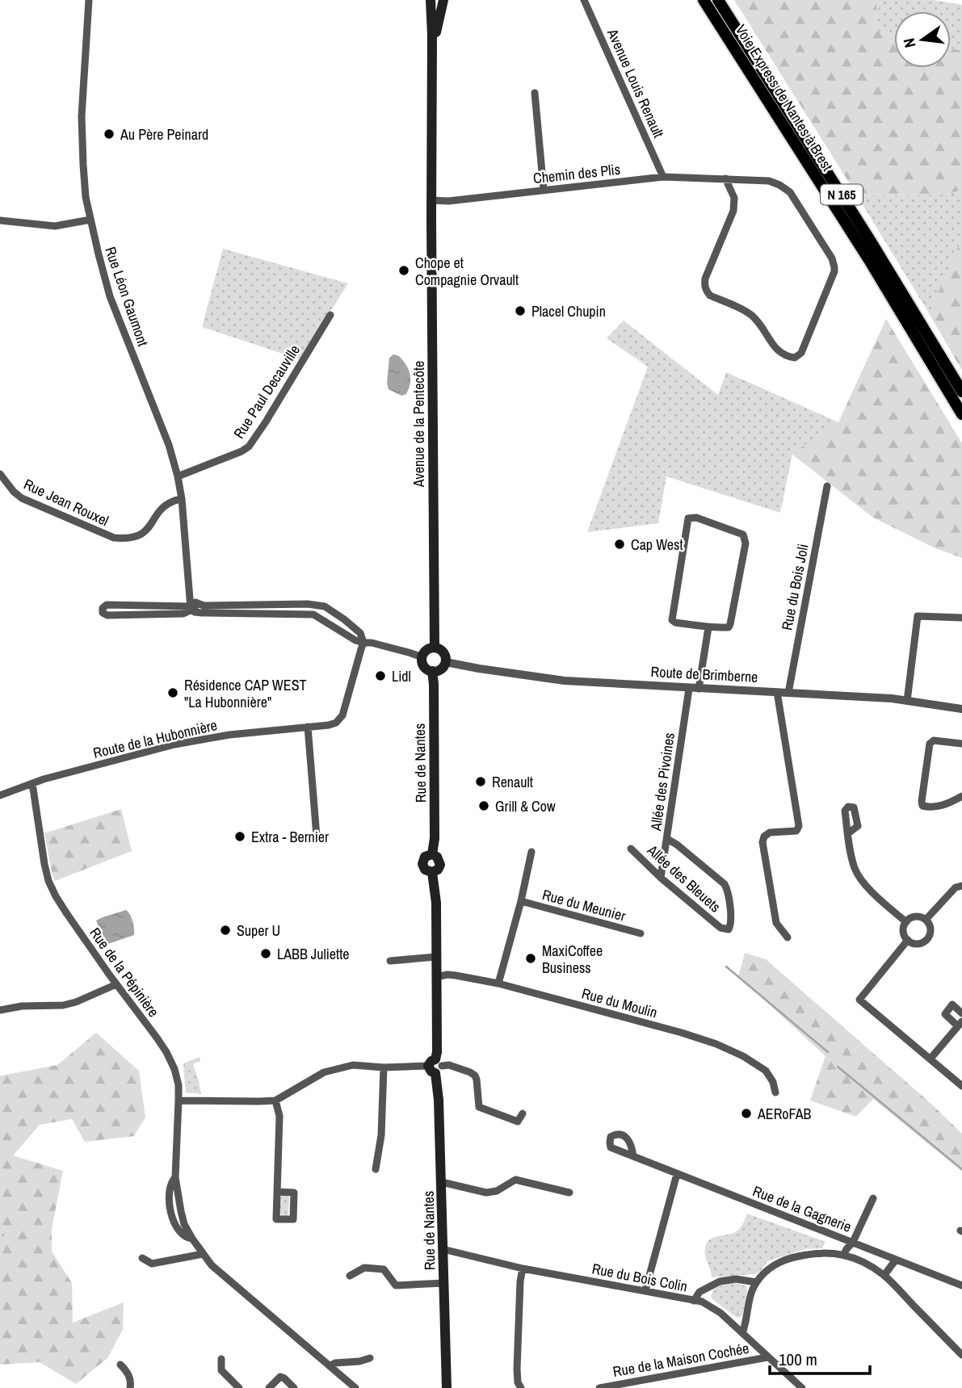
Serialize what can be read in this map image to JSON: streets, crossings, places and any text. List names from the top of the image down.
{
  "streets": {
    "highway": ["Voie Express de Nantes à Brest", "N 165"],
    "main road": ["Avenue de la Pentecôte", "Rue de Nantes"],
    "street": [
      "Avenue Louis Renault",
      "Chemin des Plis",
      "Rue Léon Gaumont",
      "Rue Paul Decauville",
      "Rue Jean Rouxel",
      "Rue du Bois Joli",
      "Route de Brimberne",
      "Route de la Hubonnière",
      "Allée des Pivoines",
      "Allée des Bleuets",
      "Rue du Meunier",
      "Rue de la Pépinière",
      "Rue du Moulin",
      "Rue de la Gagnerie",
      "Rue du Bois Colin",
      "Rue de la Maison Cochée"
    ]
  },
  "crossings": [
    ["Avenue Louis Renault", "Chemin des Plis"],
    ["Chemin des Plis", "Avenue de la Pentecôte"],
    ["Rue Léon Gaumont", "Rue Paul Decauville"],
    ["Rue Léon Gaumont", "Rue Jean Rouxel"],
    ["Avenue de la Pentecôte", "Route de Brimberne"],
    ["Avenue de la Pentecôte", "Rue de Nantes"],
    ["Rue du Bois Joli", "Route de Brimberne"],
    ["Route de Brimberne", "Rue de Nantes"],
    ["Route de Brimberne", "Allée des Pivoines"],
    ["Route de la Hubonnière", "Rue de la Pépinière"],
    ["Rue de Nantes", "Rue du Moulin"],
    ["Rue de Nantes", "Rue du Bois Colin"],
    ["Allée des Pivoines", "Allée des Bleuets"],
    ["Rue du Meunier", "Rue du Moulin"],
    ["Rue du Bois Colin", "Rue de la Maison Cochée"]
  ],
  "places": [
    "Au Père Peinard",
    "Chope et Compagnie Orvault",
    "Placel Chupin",
    "Cap West",
    "Lidl",
    "Résidence CAP WEST \"La Hubonnière\"",
    "Renault",
    "Grill & Cow",
    "Extra - Bernier",
    "Super U",
    "LABB Juliette",
    "MaxiCoffee Business",
    "AERoFAB"
  ],
  "scale_bar": "100 m",
  "north": "left"
}
